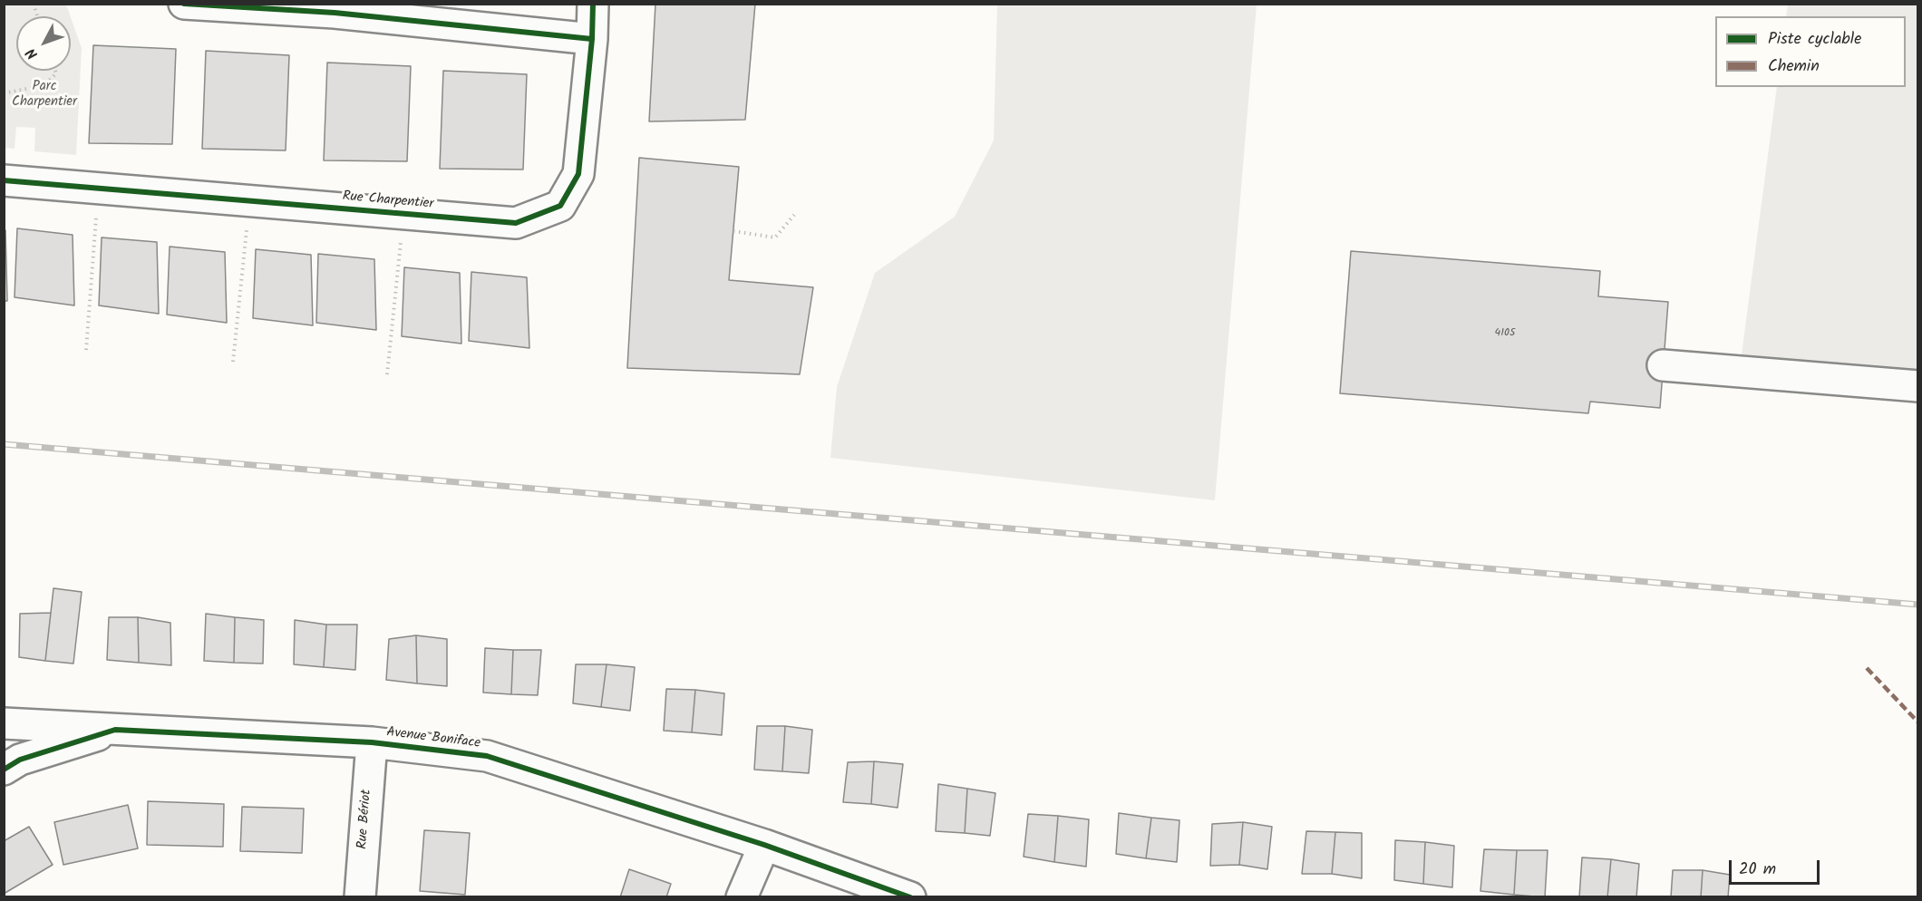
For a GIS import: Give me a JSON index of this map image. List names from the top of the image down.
{
  "streets": {
    "street": ["Rue Charpentier", "Avenue Boniface", "Rue Bériot"]
  },
  "crossings": [
    ["Avenue Boniface", "Rue Bériot"]
  ],
  "parks": ["Parc Charpentier"],
  "house_numbers": ["4105"],
  "legend": ["Piste cyclable", "Chemin"],
  "scale_bar": "20 m",
  "north": "bottom left"
}
